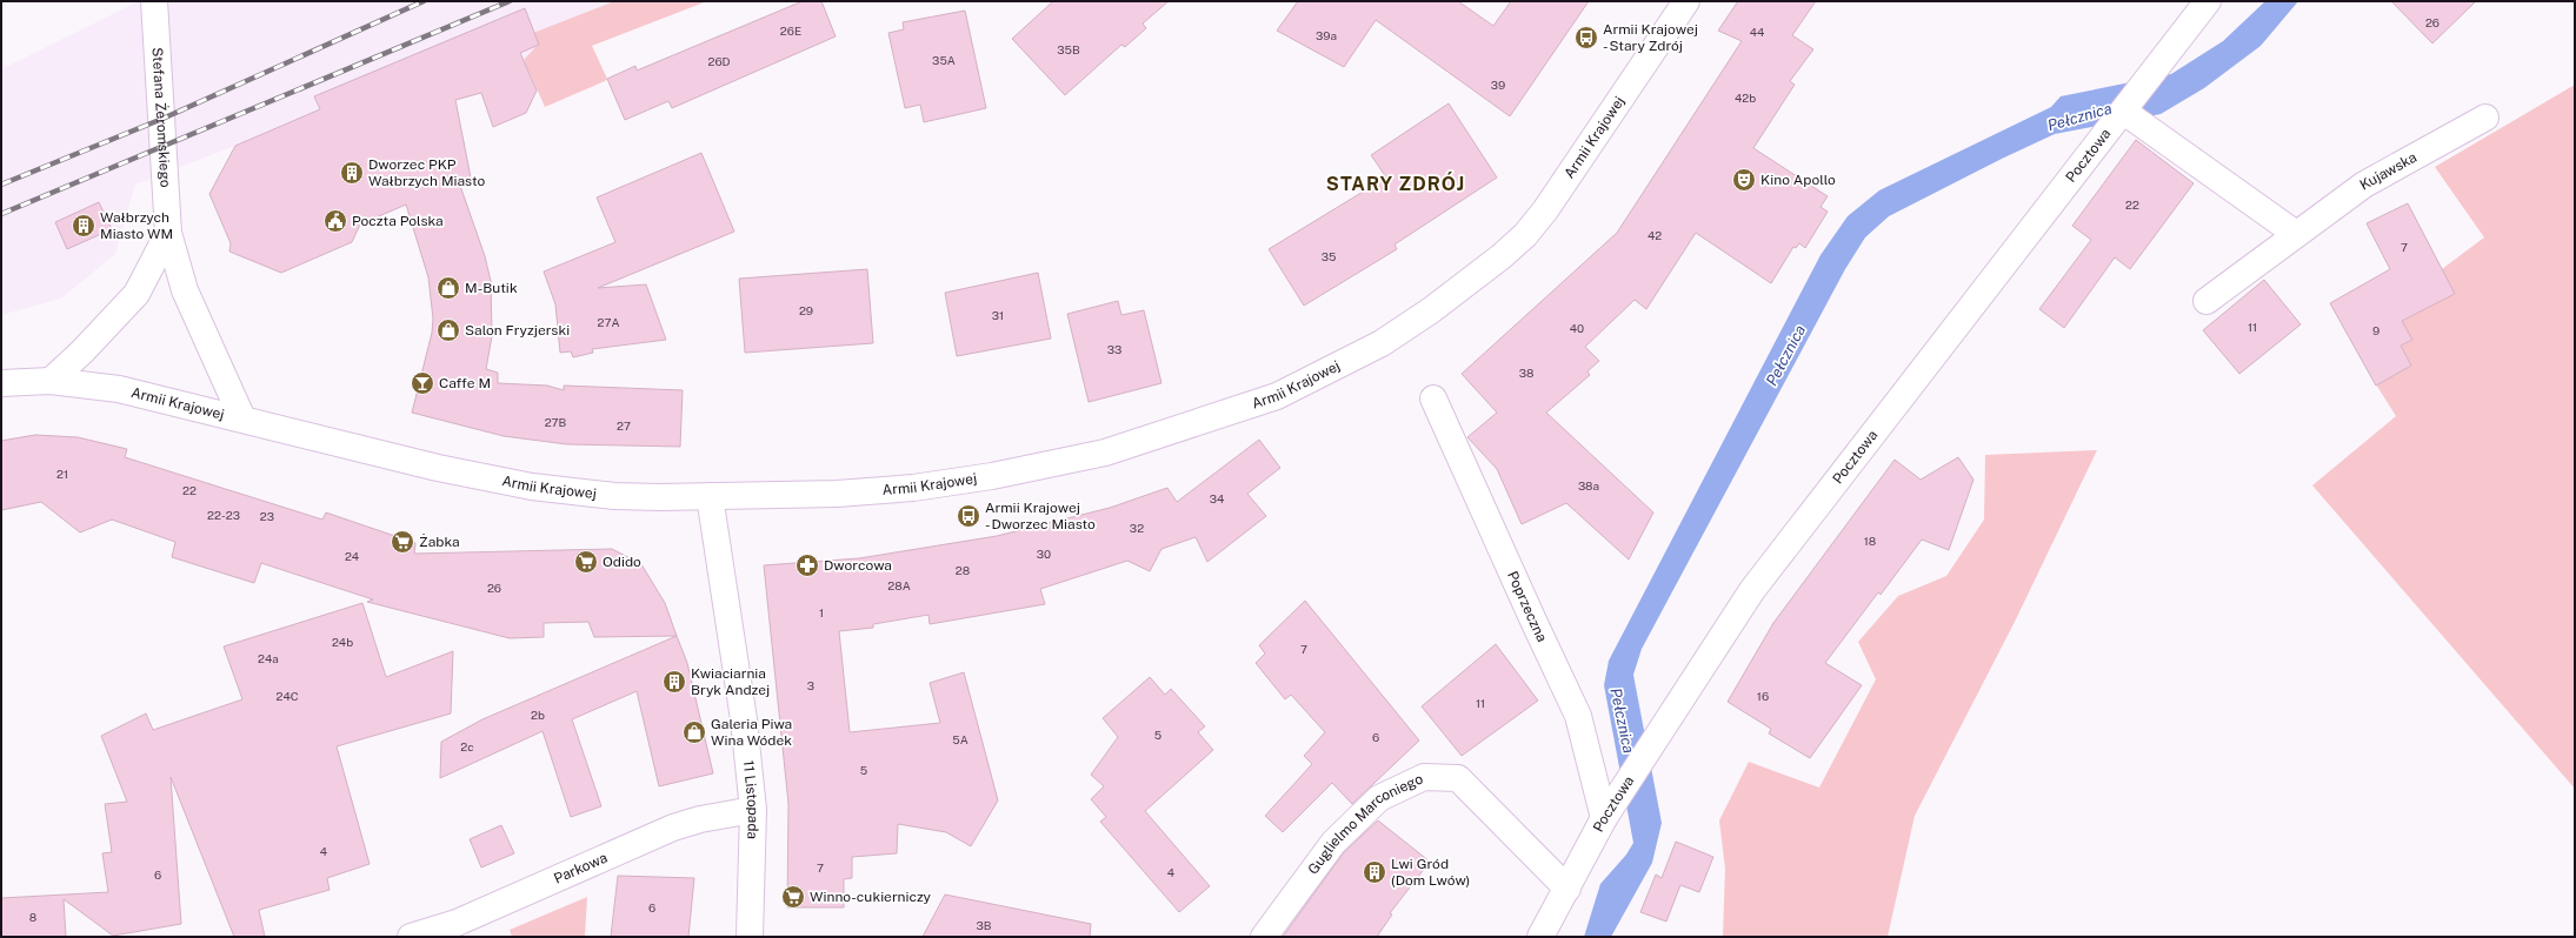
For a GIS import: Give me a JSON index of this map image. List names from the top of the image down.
{
  "streets": {
    "main road": [
      "Stefana Żeromskiego",
      "Armii Krajowej",
      "Pocztowa",
      "Kujawska",
      "Poprzeczna",
      "11 Listopada",
      "Guglielmo Marconiego",
      "Parkowa"
    ]
  },
  "crossings": [
    ["Stefana Żeromskiego", "Armii Krajowej"],
    ["Armii Krajowej", "11 Listopada"],
    ["Pocztowa", "Poprzeczna"],
    ["Pocztowa", "Guglielmo Marconiego"],
    ["11 Listopada", "Parkowa"]
  ],
  "districts": ["STARY ZDRÓJ"],
  "water": ["Pełcznica"],
  "places": {
    "bus stop": ["Armii Krajowej - Stary Zdrój", "Armii Krajowej - Dworzec Miasto"],
    "building": [
      "Dworzec PKP Wałbrzych Miasto",
      "Wałbrzych Miasto WM",
      "Kwiaciarnia Bryk Andzej",
      "Lwi Gród (Dom Lwów)"
    ],
    "theatre": ["Kino Apollo"],
    "public building": ["Poczta Polska"],
    "shop": ["M-Butik", "Salon Fryzjerski", "Galeria Piwa Wina Wódek"],
    "bar": ["Caffe M"],
    "supermarket": ["Żabka", "Odido", "Winno-cukierniczy"],
    "pharmacy": ["Dworcowa"]
  },
  "house_numbers": [
    "26",
    "26E",
    "44",
    "39a",
    "35B",
    "35A",
    "26D",
    "39",
    "42b",
    "22",
    "42",
    "7",
    "35",
    "29",
    "31",
    "27A",
    "11",
    "40",
    "9",
    "33",
    "38",
    "27B",
    "27",
    "21",
    "38a",
    "22",
    "34",
    "22-23",
    "23",
    "32",
    "18",
    "30",
    "24",
    "28",
    "28A",
    "26",
    "1",
    "24b",
    "7",
    "24a",
    "3",
    "24C",
    "16",
    "11",
    "2b",
    "5",
    "6",
    "5A",
    "2c",
    "5",
    "4",
    "7",
    "4",
    "6",
    "6",
    "8",
    "3B"
  ]
}
